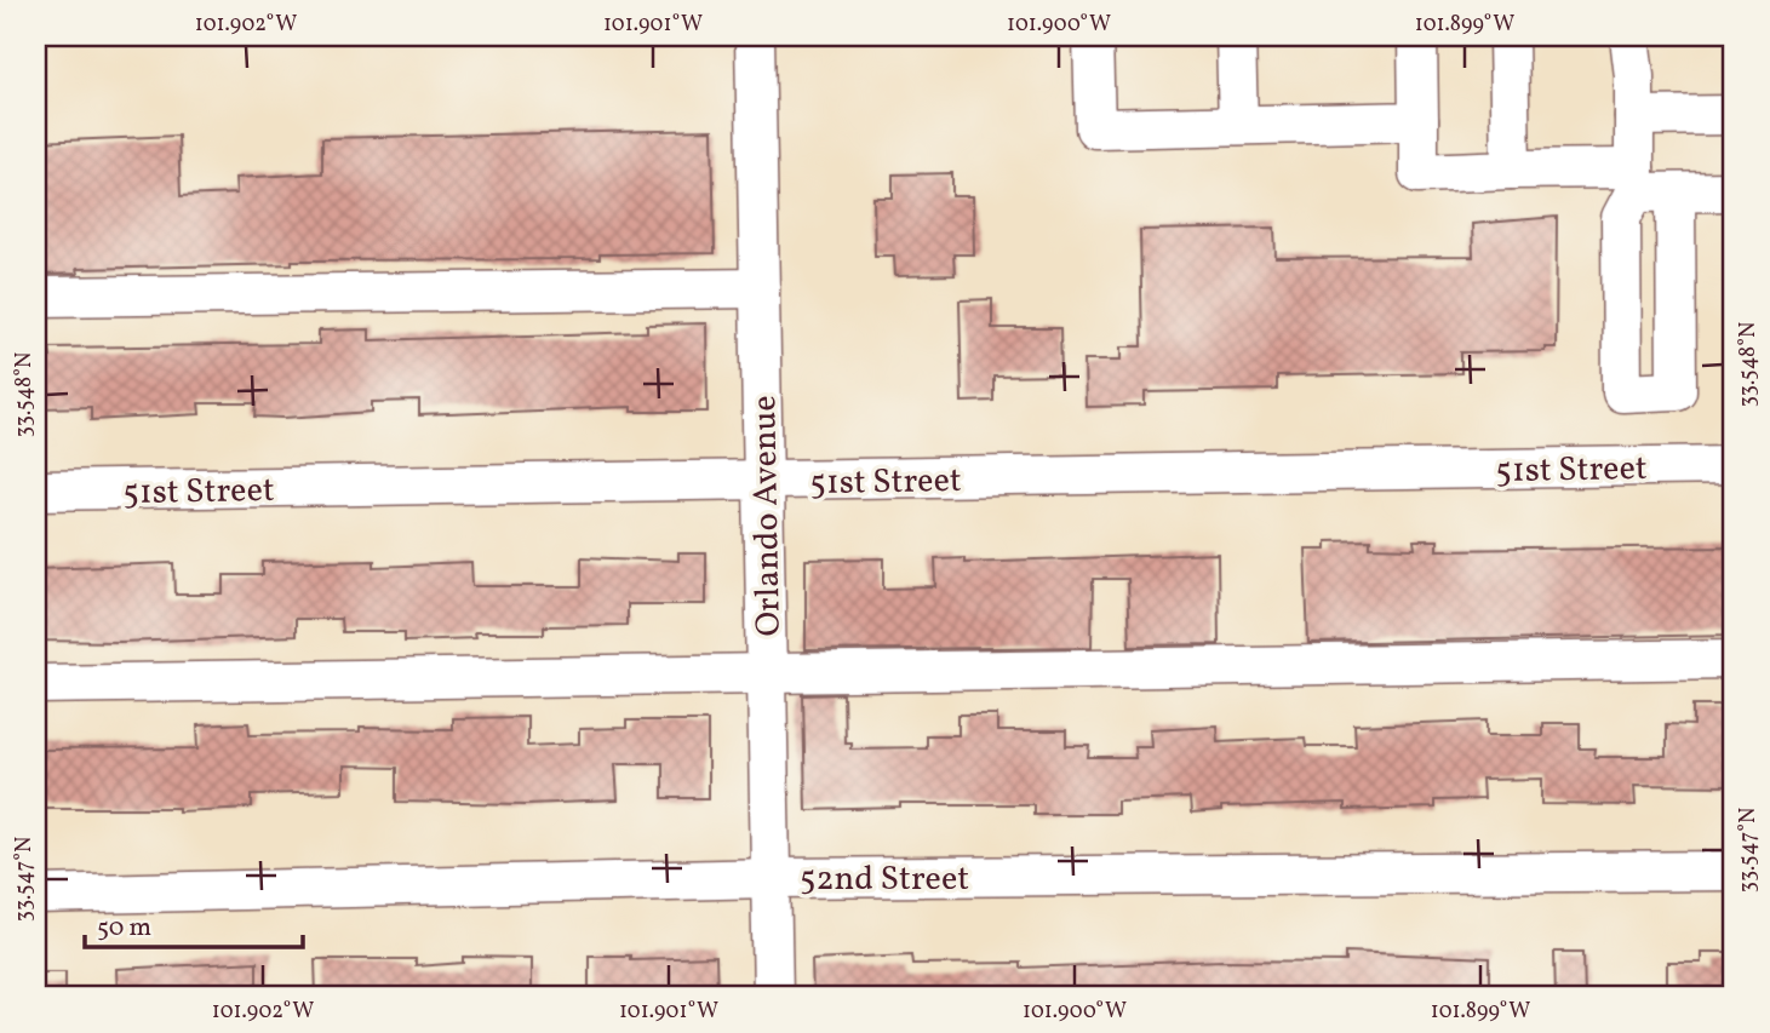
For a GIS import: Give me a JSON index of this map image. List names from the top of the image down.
{
  "streets": {
    "street": ["51st Street", "Orlando Avenue", "52nd Street"]
  },
  "crossings": [
    ["51st Street", "Orlando Avenue"],
    ["Orlando Avenue", "52nd Street"]
  ],
  "scale_bar": "50 m",
  "coordinates": [
    "101.902°W",
    "101.901°W",
    "101.900°W",
    "101.899°W",
    "33.548°N",
    "33.547°N"
  ]
}
